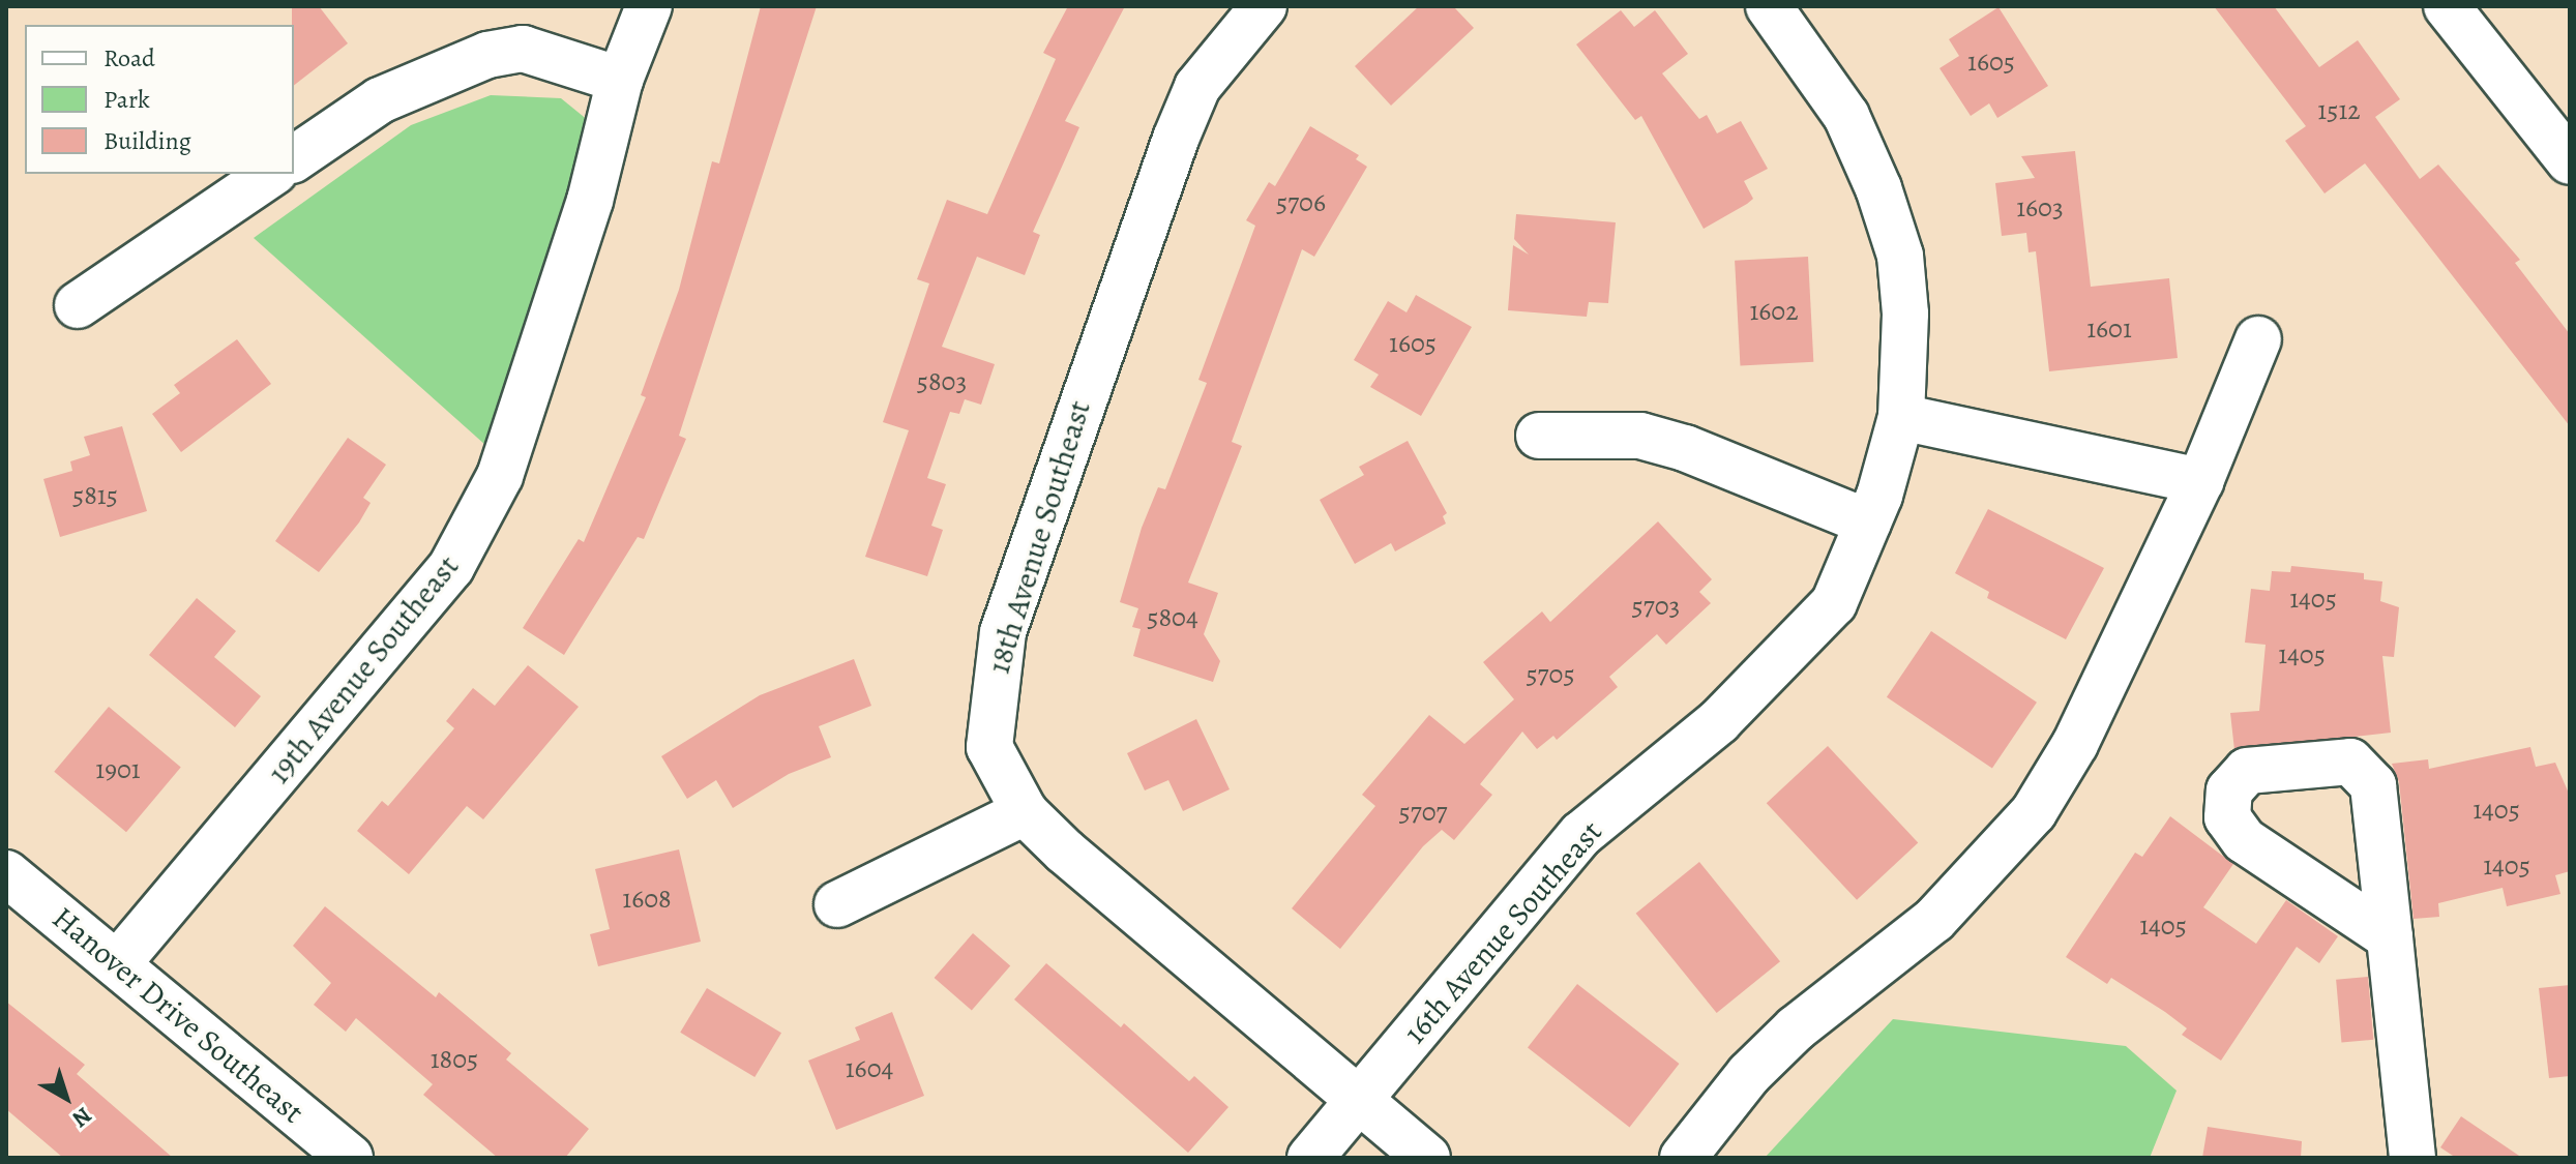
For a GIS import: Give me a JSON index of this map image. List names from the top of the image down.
{
  "streets": {
    "street": [
      "18th Avenue Southeast",
      "19th Avenue Southeast",
      "16th Avenue Southeast",
      "Hanover Drive Southeast"
    ]
  },
  "crossings": [
    ["18th Avenue Southeast", "16th Avenue Southeast"],
    ["19th Avenue Southeast", "Hanover Drive Southeast"]
  ],
  "house_numbers": [
    "1605",
    "1512",
    "5706",
    "1603",
    "1602",
    "1601",
    "1605",
    "5803",
    "5815",
    "1405",
    "5703",
    "5804",
    "1405",
    "5705",
    "1901",
    "1405",
    "5707",
    "1405",
    "1608",
    "1405",
    "1805",
    "1604"
  ],
  "legend": ["Road", "Park", "Building"],
  "north": "bottom right"
}
